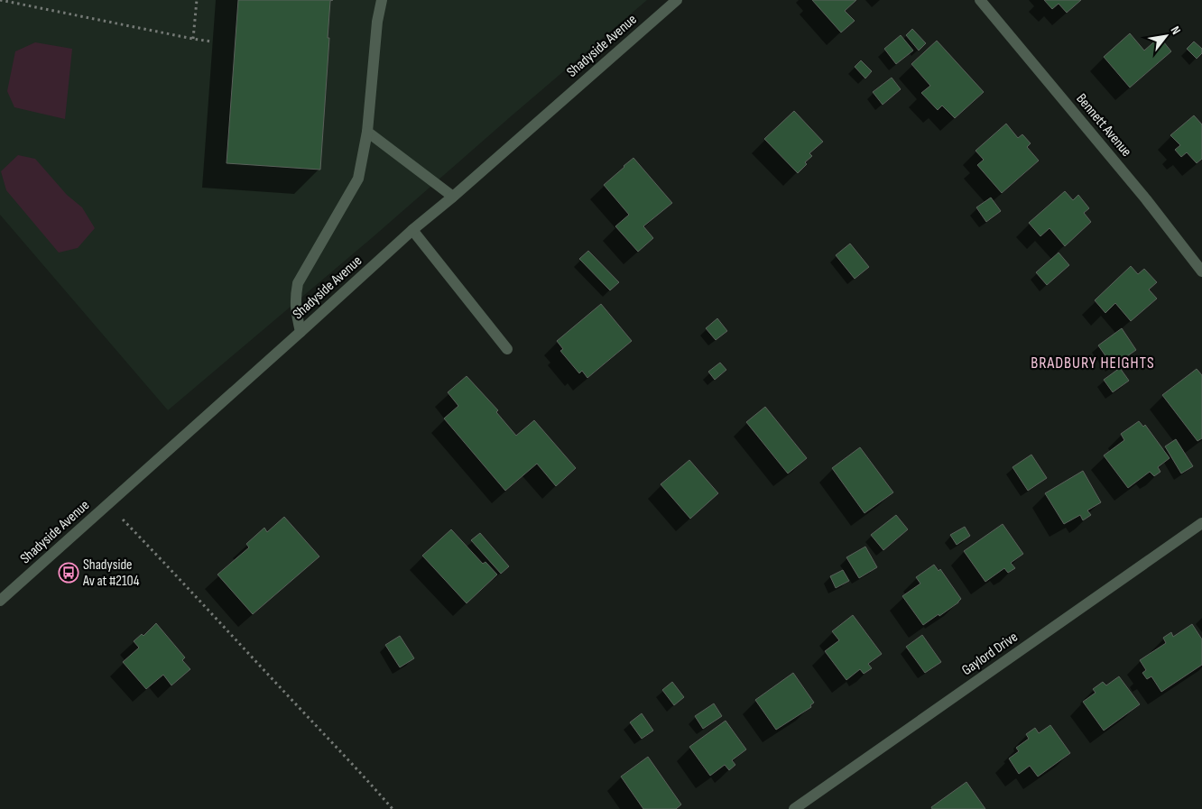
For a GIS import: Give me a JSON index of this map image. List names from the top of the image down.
{
  "streets": {
    "street": ["Shadyside Avenue", "Bennett Avenue", "Gaylord Drive"]
  },
  "districts": ["BRADBURY HEIGHTS"],
  "places": {
    "bus stop": ["Shadyside Av at #2104"]
  },
  "north": "top right"
}
